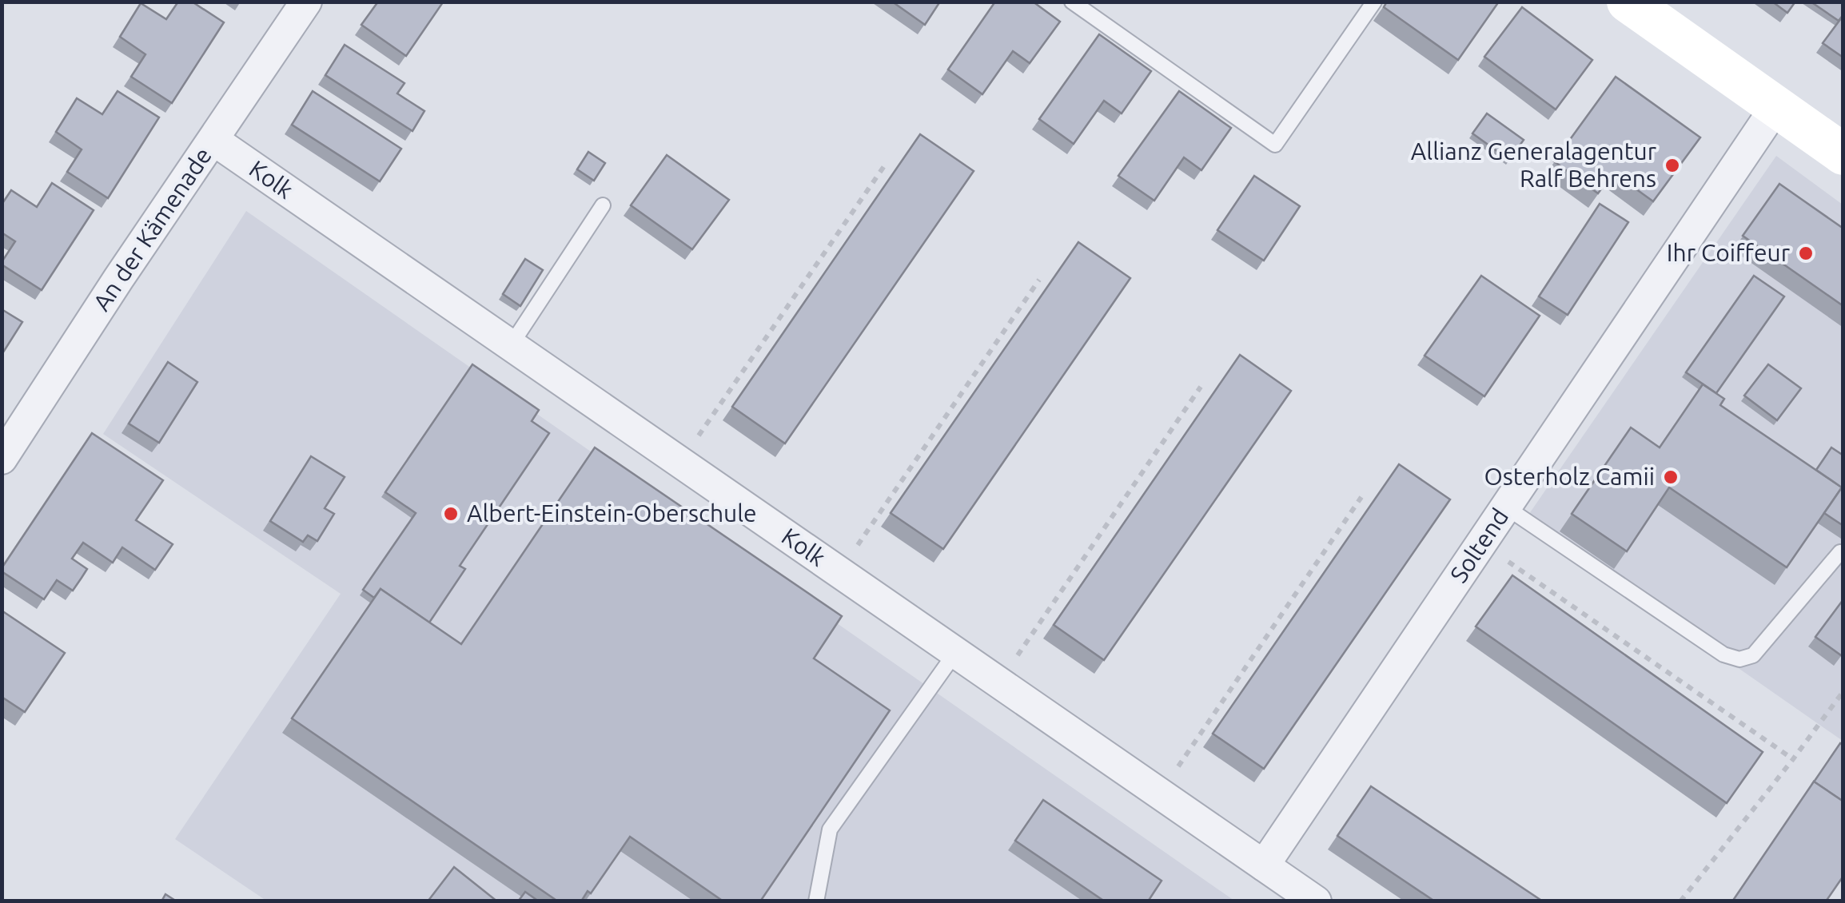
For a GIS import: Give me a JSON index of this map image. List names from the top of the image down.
{
  "streets": {
    "street": ["Kolk", "An der Kämenade", "Soltend"]
  },
  "crossings": [
    ["Kolk", "An der Kämenade"],
    ["Kolk", "Soltend"]
  ],
  "places": [
    "Allianz Generalagentur Ralf Behrens",
    "Ihr Coiffeur",
    "Osterholz Camii",
    "Albert-Einstein-Oberschule"
  ]
}
